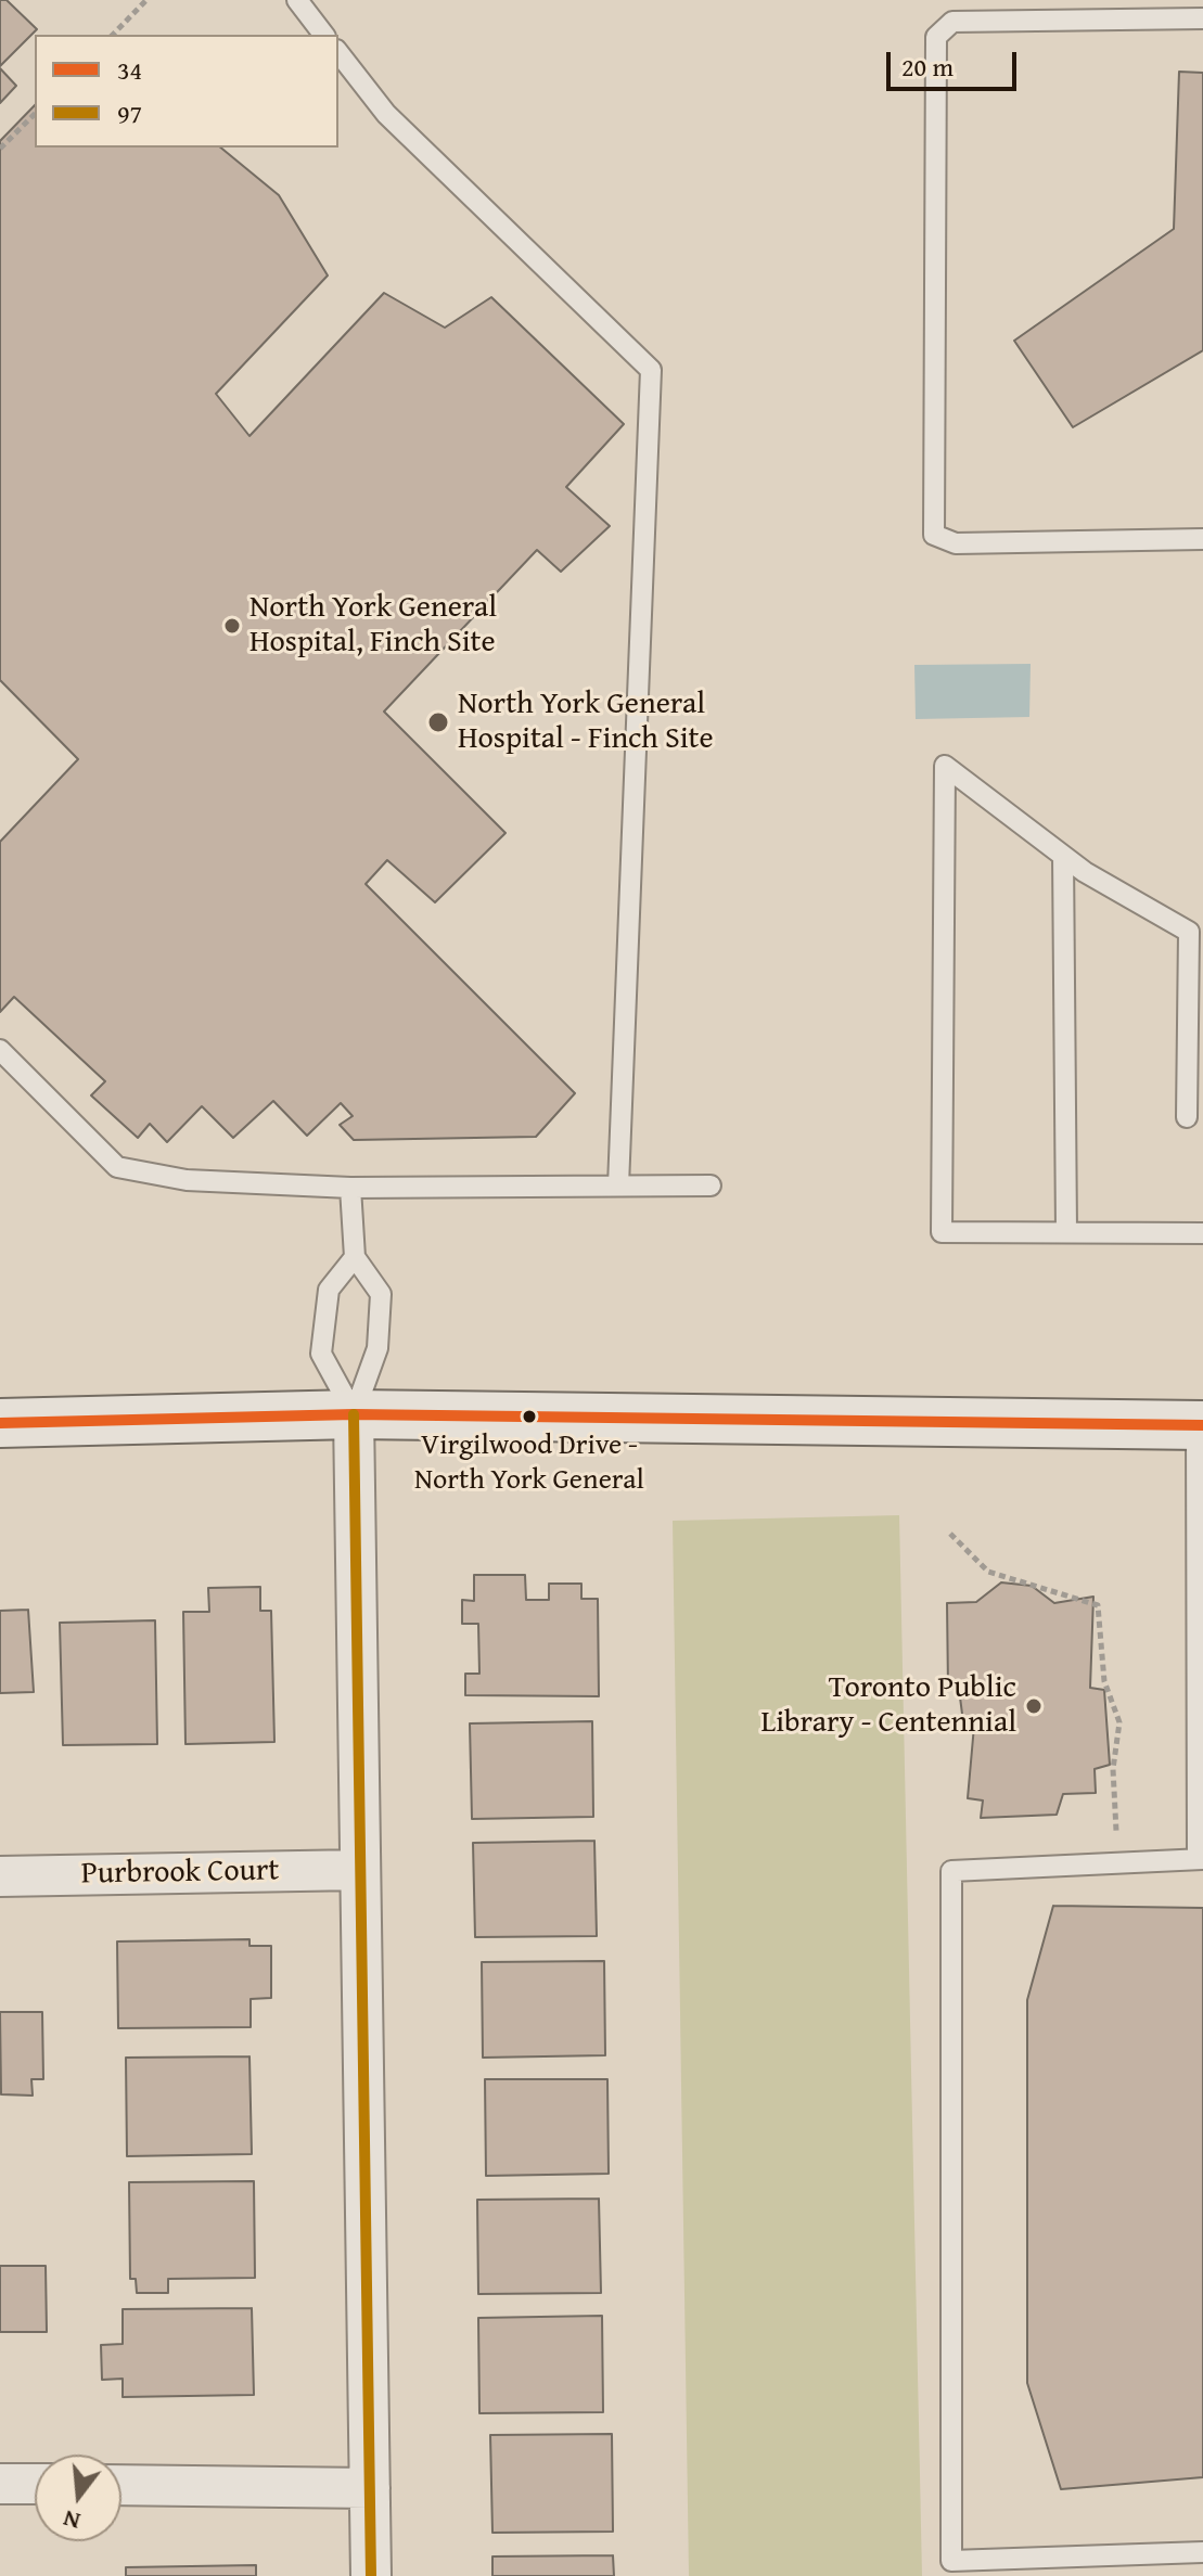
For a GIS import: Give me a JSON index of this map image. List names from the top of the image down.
{
  "streets": {
    "street": ["Purbrook Court"]
  },
  "places": [
    "North York General Hospital, Finch Site",
    "North York General Hospital - Finch Site",
    "Virgilwood Drive - North York General",
    "Toronto Public Library - Centennial"
  ],
  "lines": ["transit line 34", "transit line 97"],
  "legend": ["34", "97"],
  "scale_bar": "20 m",
  "north": "bottom"
}
